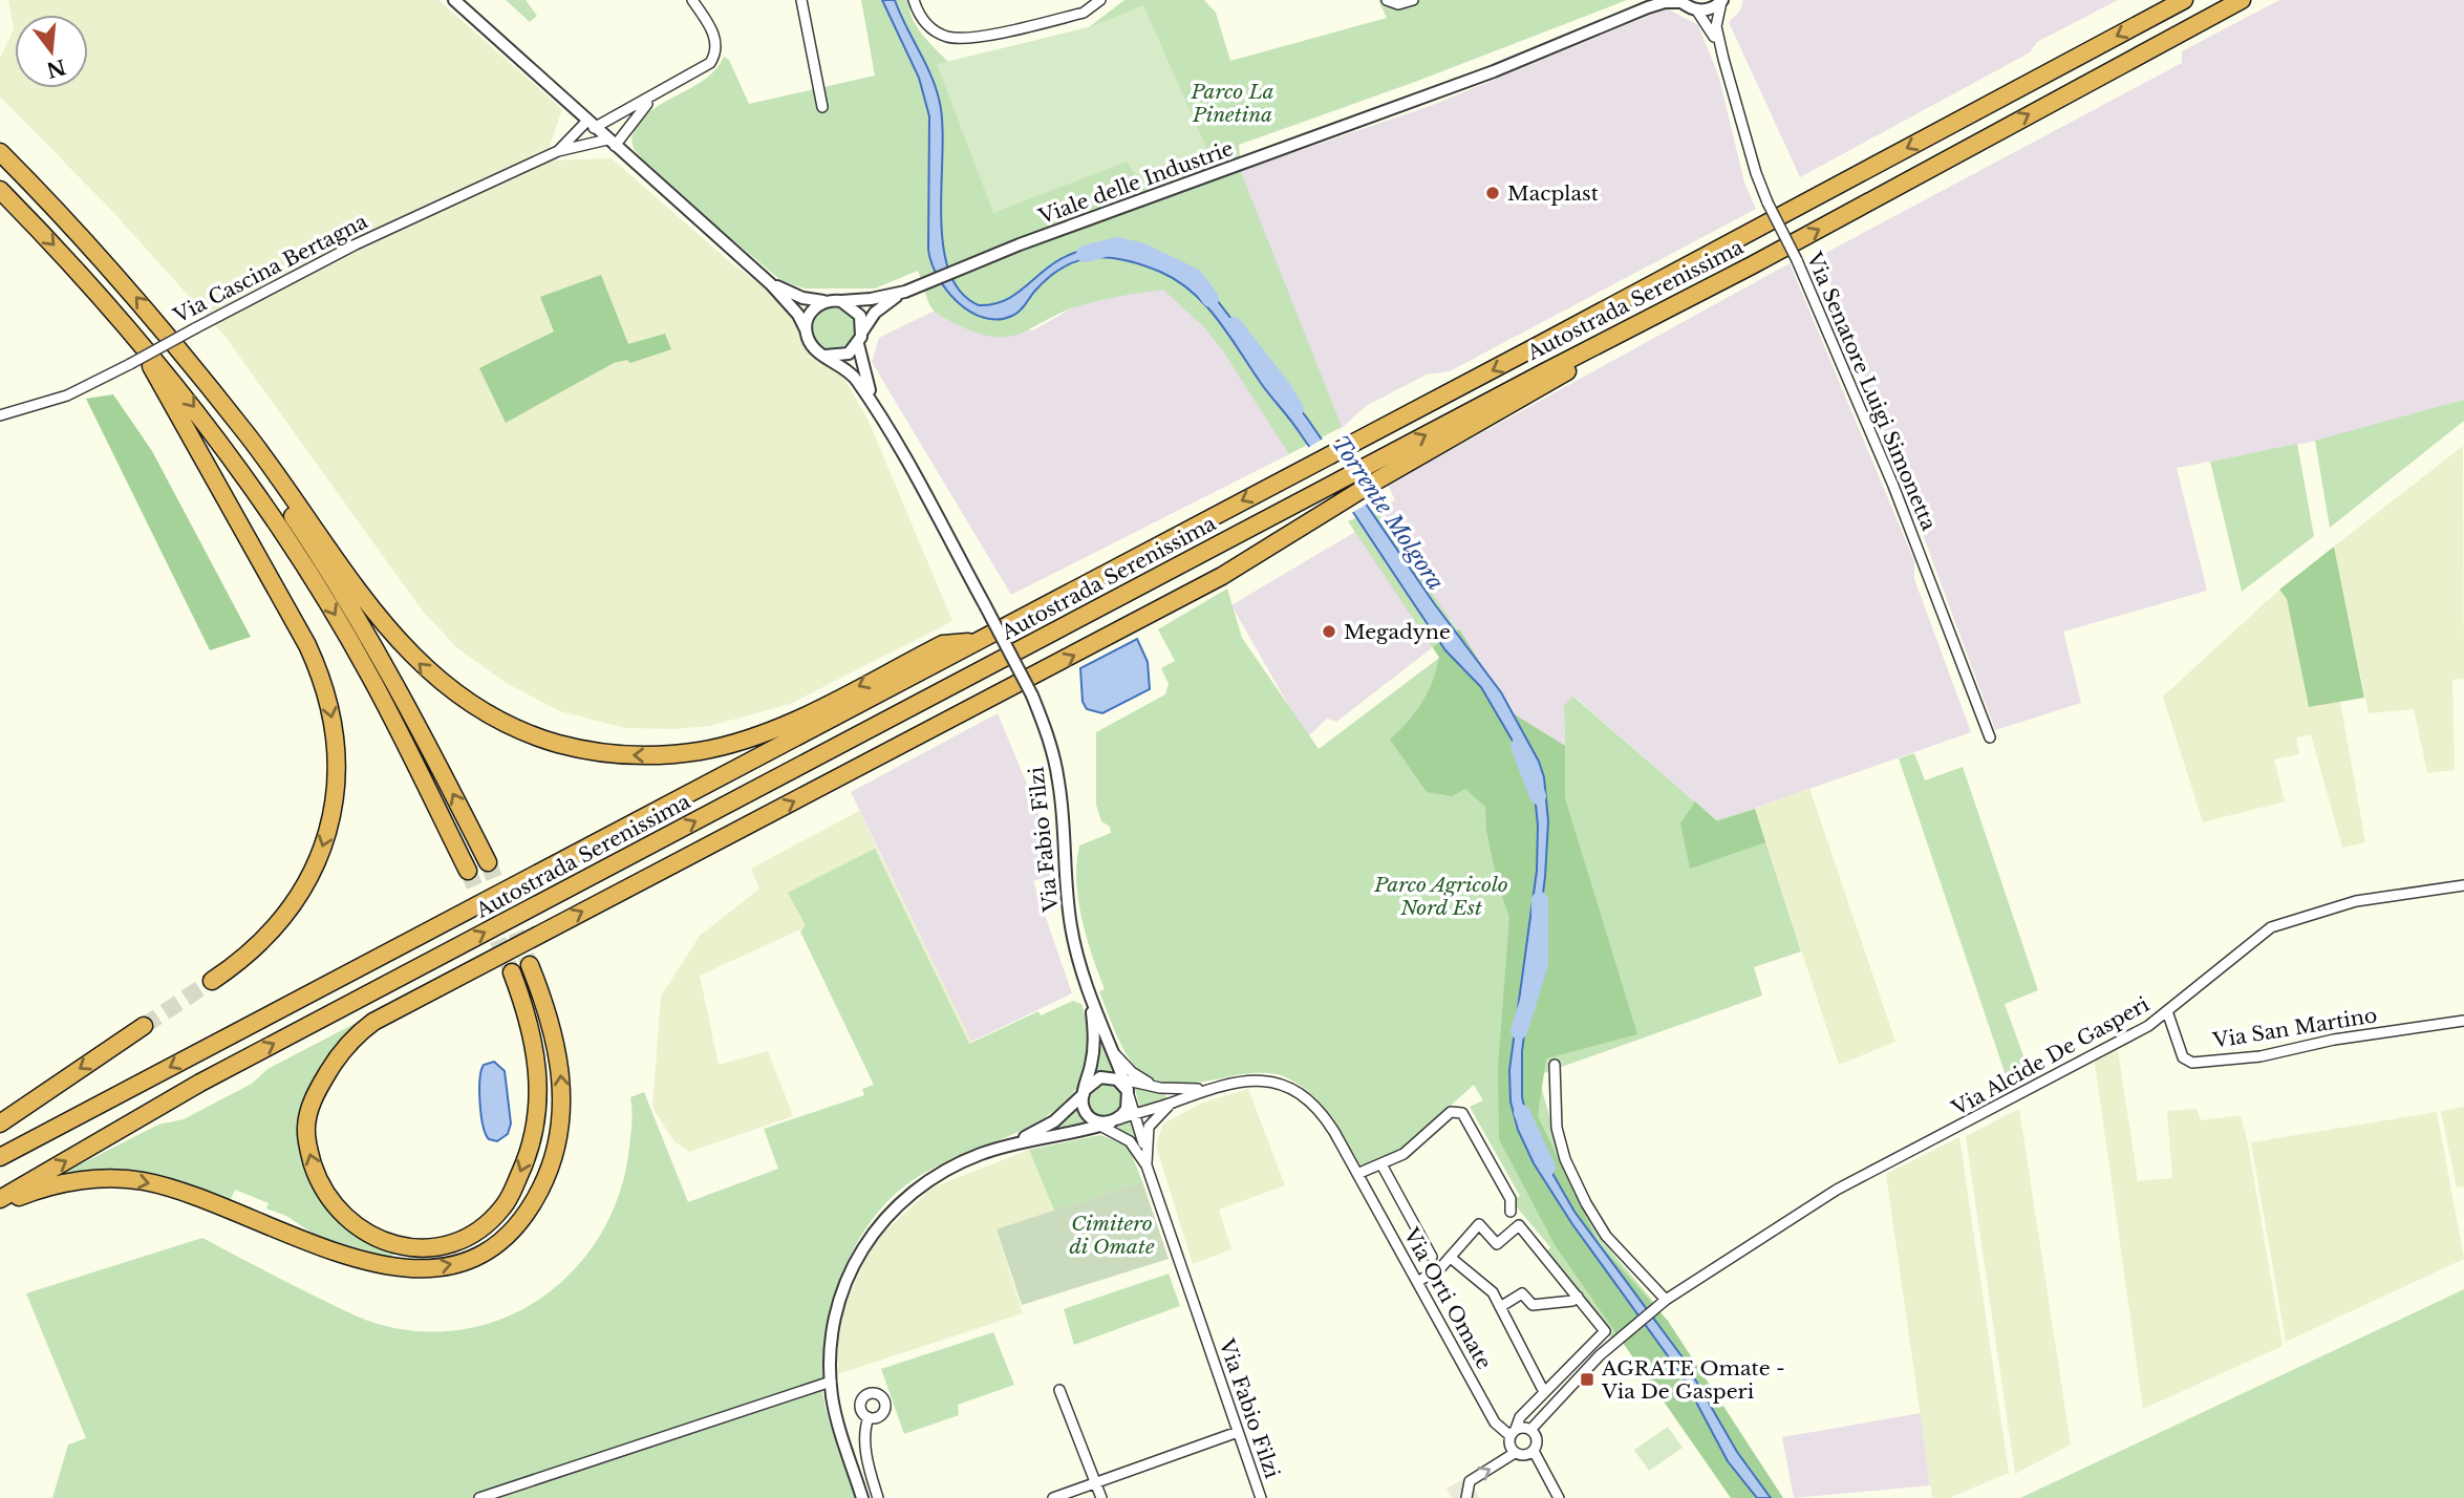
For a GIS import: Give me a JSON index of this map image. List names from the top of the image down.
{
  "streets": {
    "highway": ["Autostrada Serenissima"],
    "street": [
      "Viale delle Industrie",
      "Via Cascina Bertagna",
      "Via Senatore Luigi Simonetta",
      "Via Fabio Filzi",
      "Via San Martino",
      "Via Alcide De Gasperi",
      "Via Orti Omate"
    ]
  },
  "crossings": [
    ["Via Fabio Filzi", "Via Orti Omate"],
    ["Via San Martino", "Via Alcide De Gasperi"],
    ["Via Alcide De Gasperi", "Via Orti Omate"]
  ],
  "water": ["Torrente Molgora"],
  "parks": ["Parco La Pinetina", "Parco Agricolo Nord Est", "Cimitero di Omate"],
  "places": {
    "other": ["Macplast", "Megadyne"],
    "transit": ["AGRATE Omate - Via De Gasperi"]
  },
  "north": "bottom"
}
